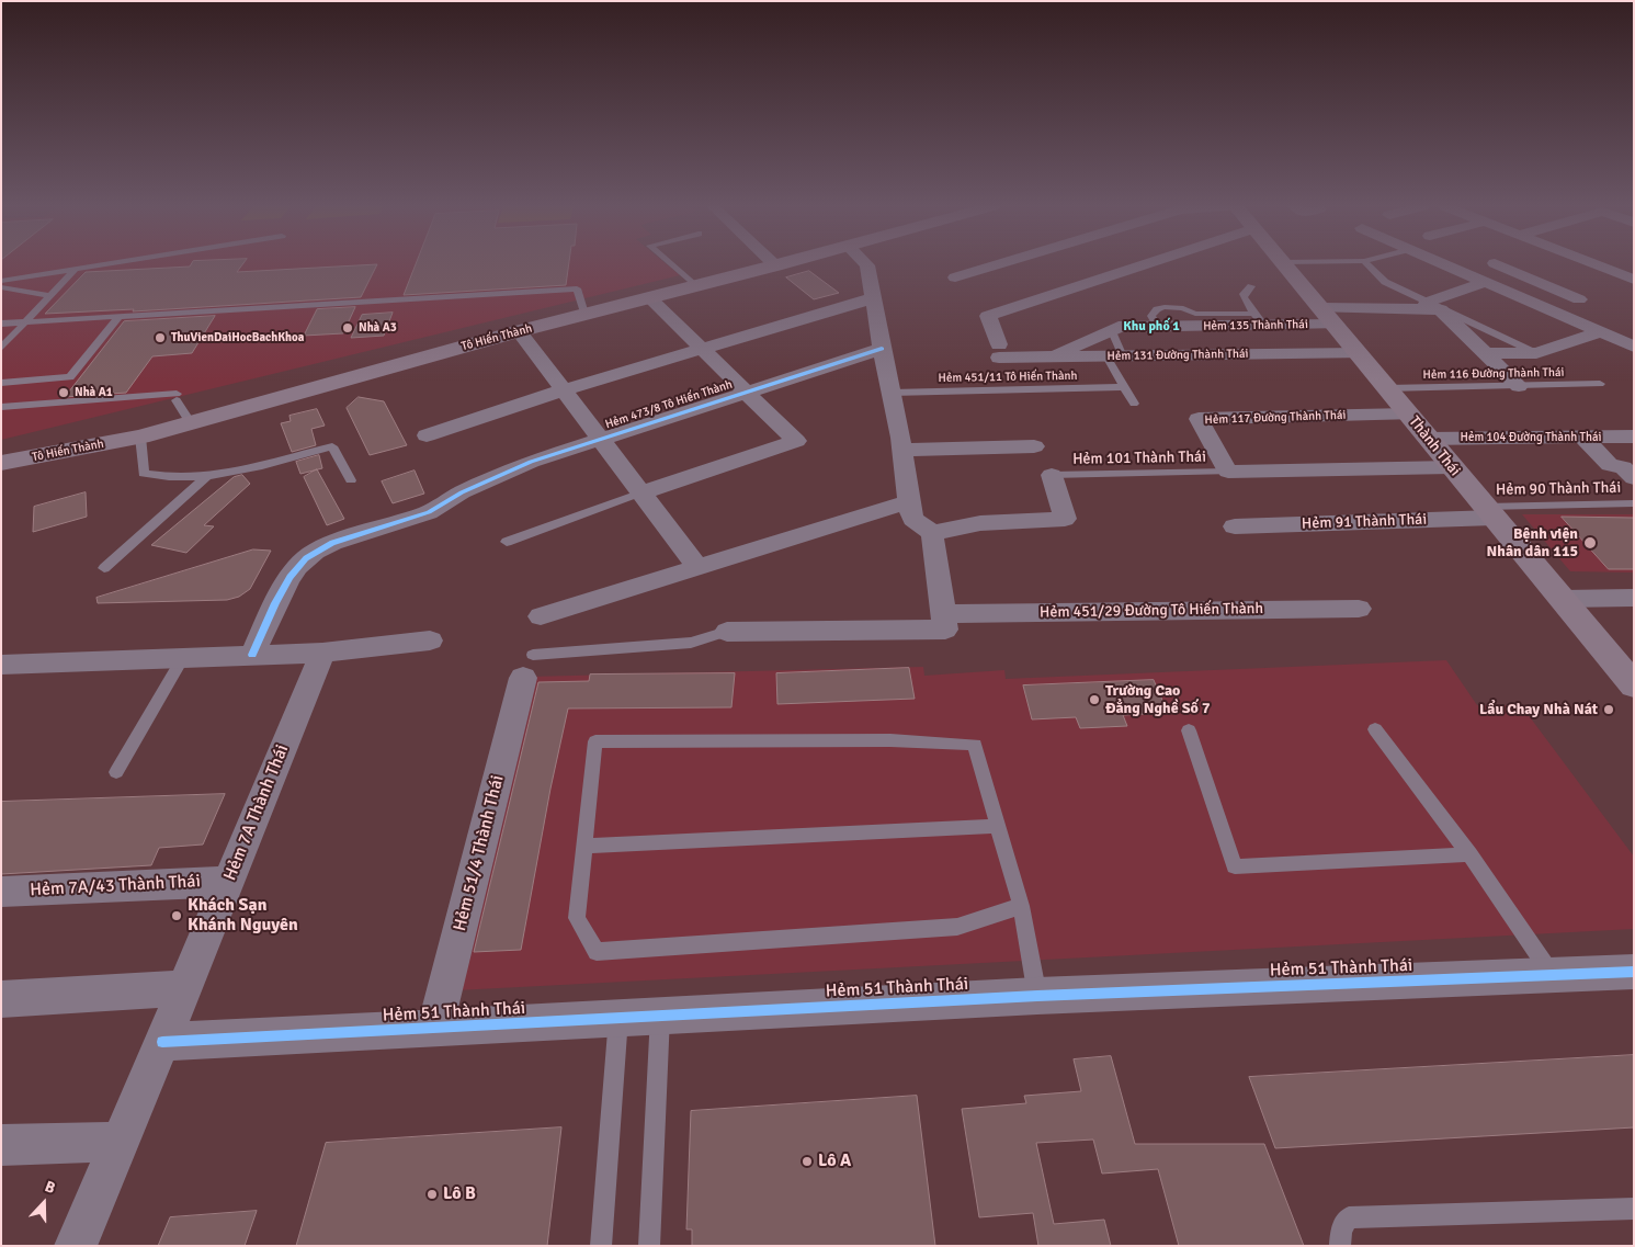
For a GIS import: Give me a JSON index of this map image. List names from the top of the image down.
{
  "streets": {
    "main road": ["Tô Hiến Thành", "Thành Thái"],
    "street": [
      "Hẻm 135 Thành Thái",
      "Hẻm 131 Đường Thành Thái",
      "Hẻm 473/8 Tô Hiến Thành",
      "Hẻm 117 Đường Thành Thái",
      "Hẻm 104 Đường Thành Thái",
      "Hẻm 91 Thành Thái",
      "Hẻm 451/29 Đường Tô Hiến Thành",
      "Hẻm 7A Thành Thái",
      "Hẻm 51/4 Thành Thái",
      "Hẻm 7A/43 Thành Thái",
      "Hẻm 51 Thành Thái"
    ],
    "lane": [
      "Hẻm 116 Đường Thành Thái",
      "Hẻm 451/11 Tô Hiến Thành",
      "Hẻm 101 Thành Thái",
      "Hẻm 90 Thành Thái"
    ]
  },
  "crossings": [
    ["Hẻm 135 Thành Thái", "Hẻm 131 Đường Thành Thái"],
    ["Hẻm 135 Thành Thái", "Thành Thái"],
    ["Hẻm 131 Đường Thành Thái", "Thành Thái"],
    ["Hẻm 116 Đường Thành Thái", "Thành Thái"],
    ["Hẻm 117 Đường Thành Thái", "Thành Thái"],
    ["Hẻm 117 Đường Thành Thái", "Hẻm 101 Thành Thái"],
    ["Hẻm 104 Đường Thành Thái", "Thành Thái"],
    ["Thành Thái", "Hẻm 90 Thành Thái"],
    ["Thành Thái", "Hẻm 91 Thành Thái"],
    ["Hẻm 90 Thành Thái", "Hẻm 91 Thành Thái"],
    ["Hẻm 7A Thành Thái", "Hẻm 7A/43 Thành Thái"],
    ["Hẻm 7A Thành Thái", "Hẻm 51 Thành Thái"],
    ["Hẻm 51/4 Thành Thái", "Hẻm 51 Thành Thái"]
  ],
  "districts": ["Khu phố 1"],
  "places": [
    "Nhà A3",
    "ThuVienDaiHocBachKhoa",
    "Nhà A1",
    "Bệnh viện Nhân dân 115",
    "Trường Cao Đẳng Nghề Số 7",
    "Lẩu Chay Nhà Nát",
    "Khách Sạn Khánh Nguyên",
    "Lô A",
    "Lô B"
  ],
  "north": "top"
}
